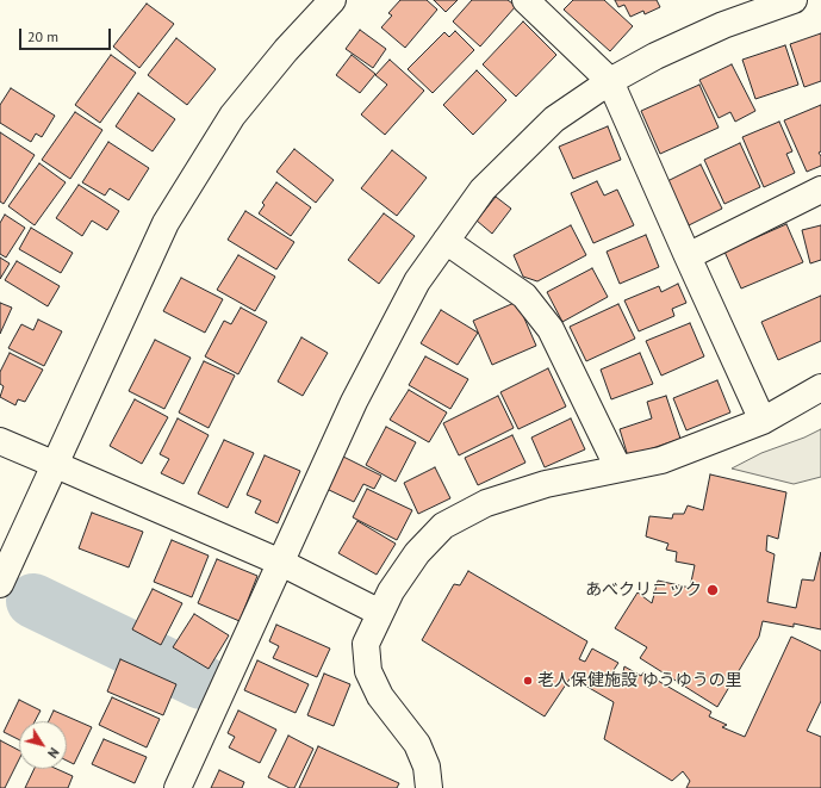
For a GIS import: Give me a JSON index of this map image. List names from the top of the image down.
{
  "places": ["あべクリニック", "老人保健施設 ゆうゆうの里"],
  "scale_bar": "20 m",
  "north": "bottom right"
}
